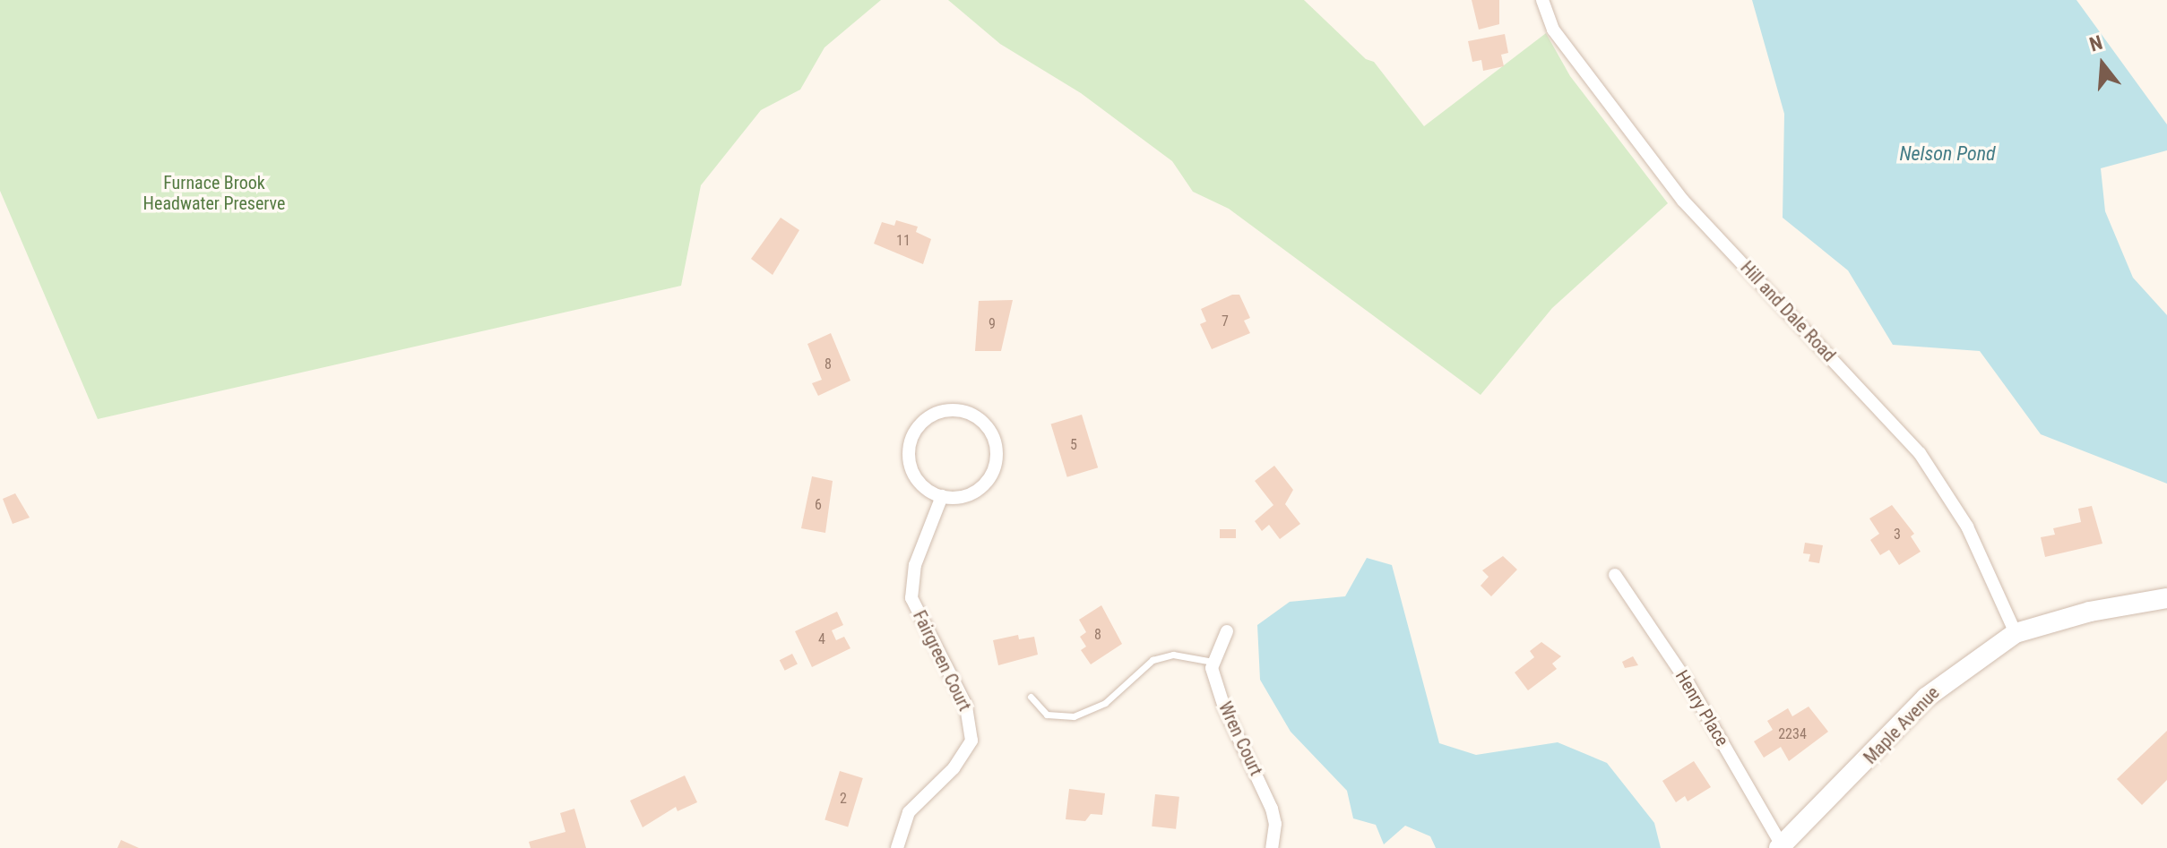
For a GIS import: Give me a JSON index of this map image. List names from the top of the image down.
{
  "streets": {
    "street": [
      "Hill and Dale Road",
      "Fairgreen Court",
      "Henry Place",
      "Maple Avenue",
      "Wren Court"
    ]
  },
  "crossings": [
    ["Hill and Dale Road", "Maple Avenue"],
    ["Henry Place", "Maple Avenue"]
  ],
  "water": ["Nelson Pond"],
  "parks": ["Furnace Brook Headwater Preserve"],
  "house_numbers": [
    "11",
    "7",
    "9",
    "8",
    "5",
    "6",
    "3",
    "8",
    "4",
    "2234",
    "2"
  ],
  "north": "top"
}
